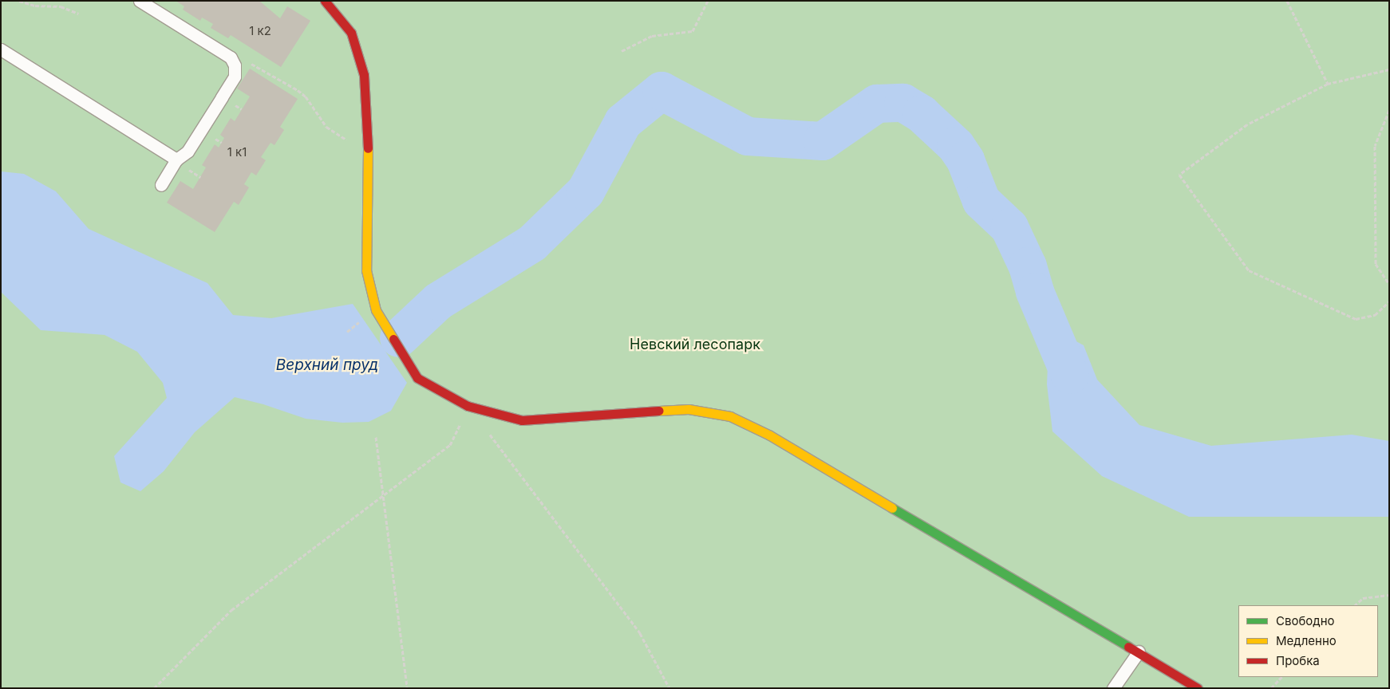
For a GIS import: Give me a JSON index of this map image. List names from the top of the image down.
{
  "water": ["Верхний пруд"],
  "parks": ["Невский лесопарк"],
  "house_numbers": ["1 к2", "1 к1"],
  "legend": ["Свободно", "Медленно", "Пробка"]
}
